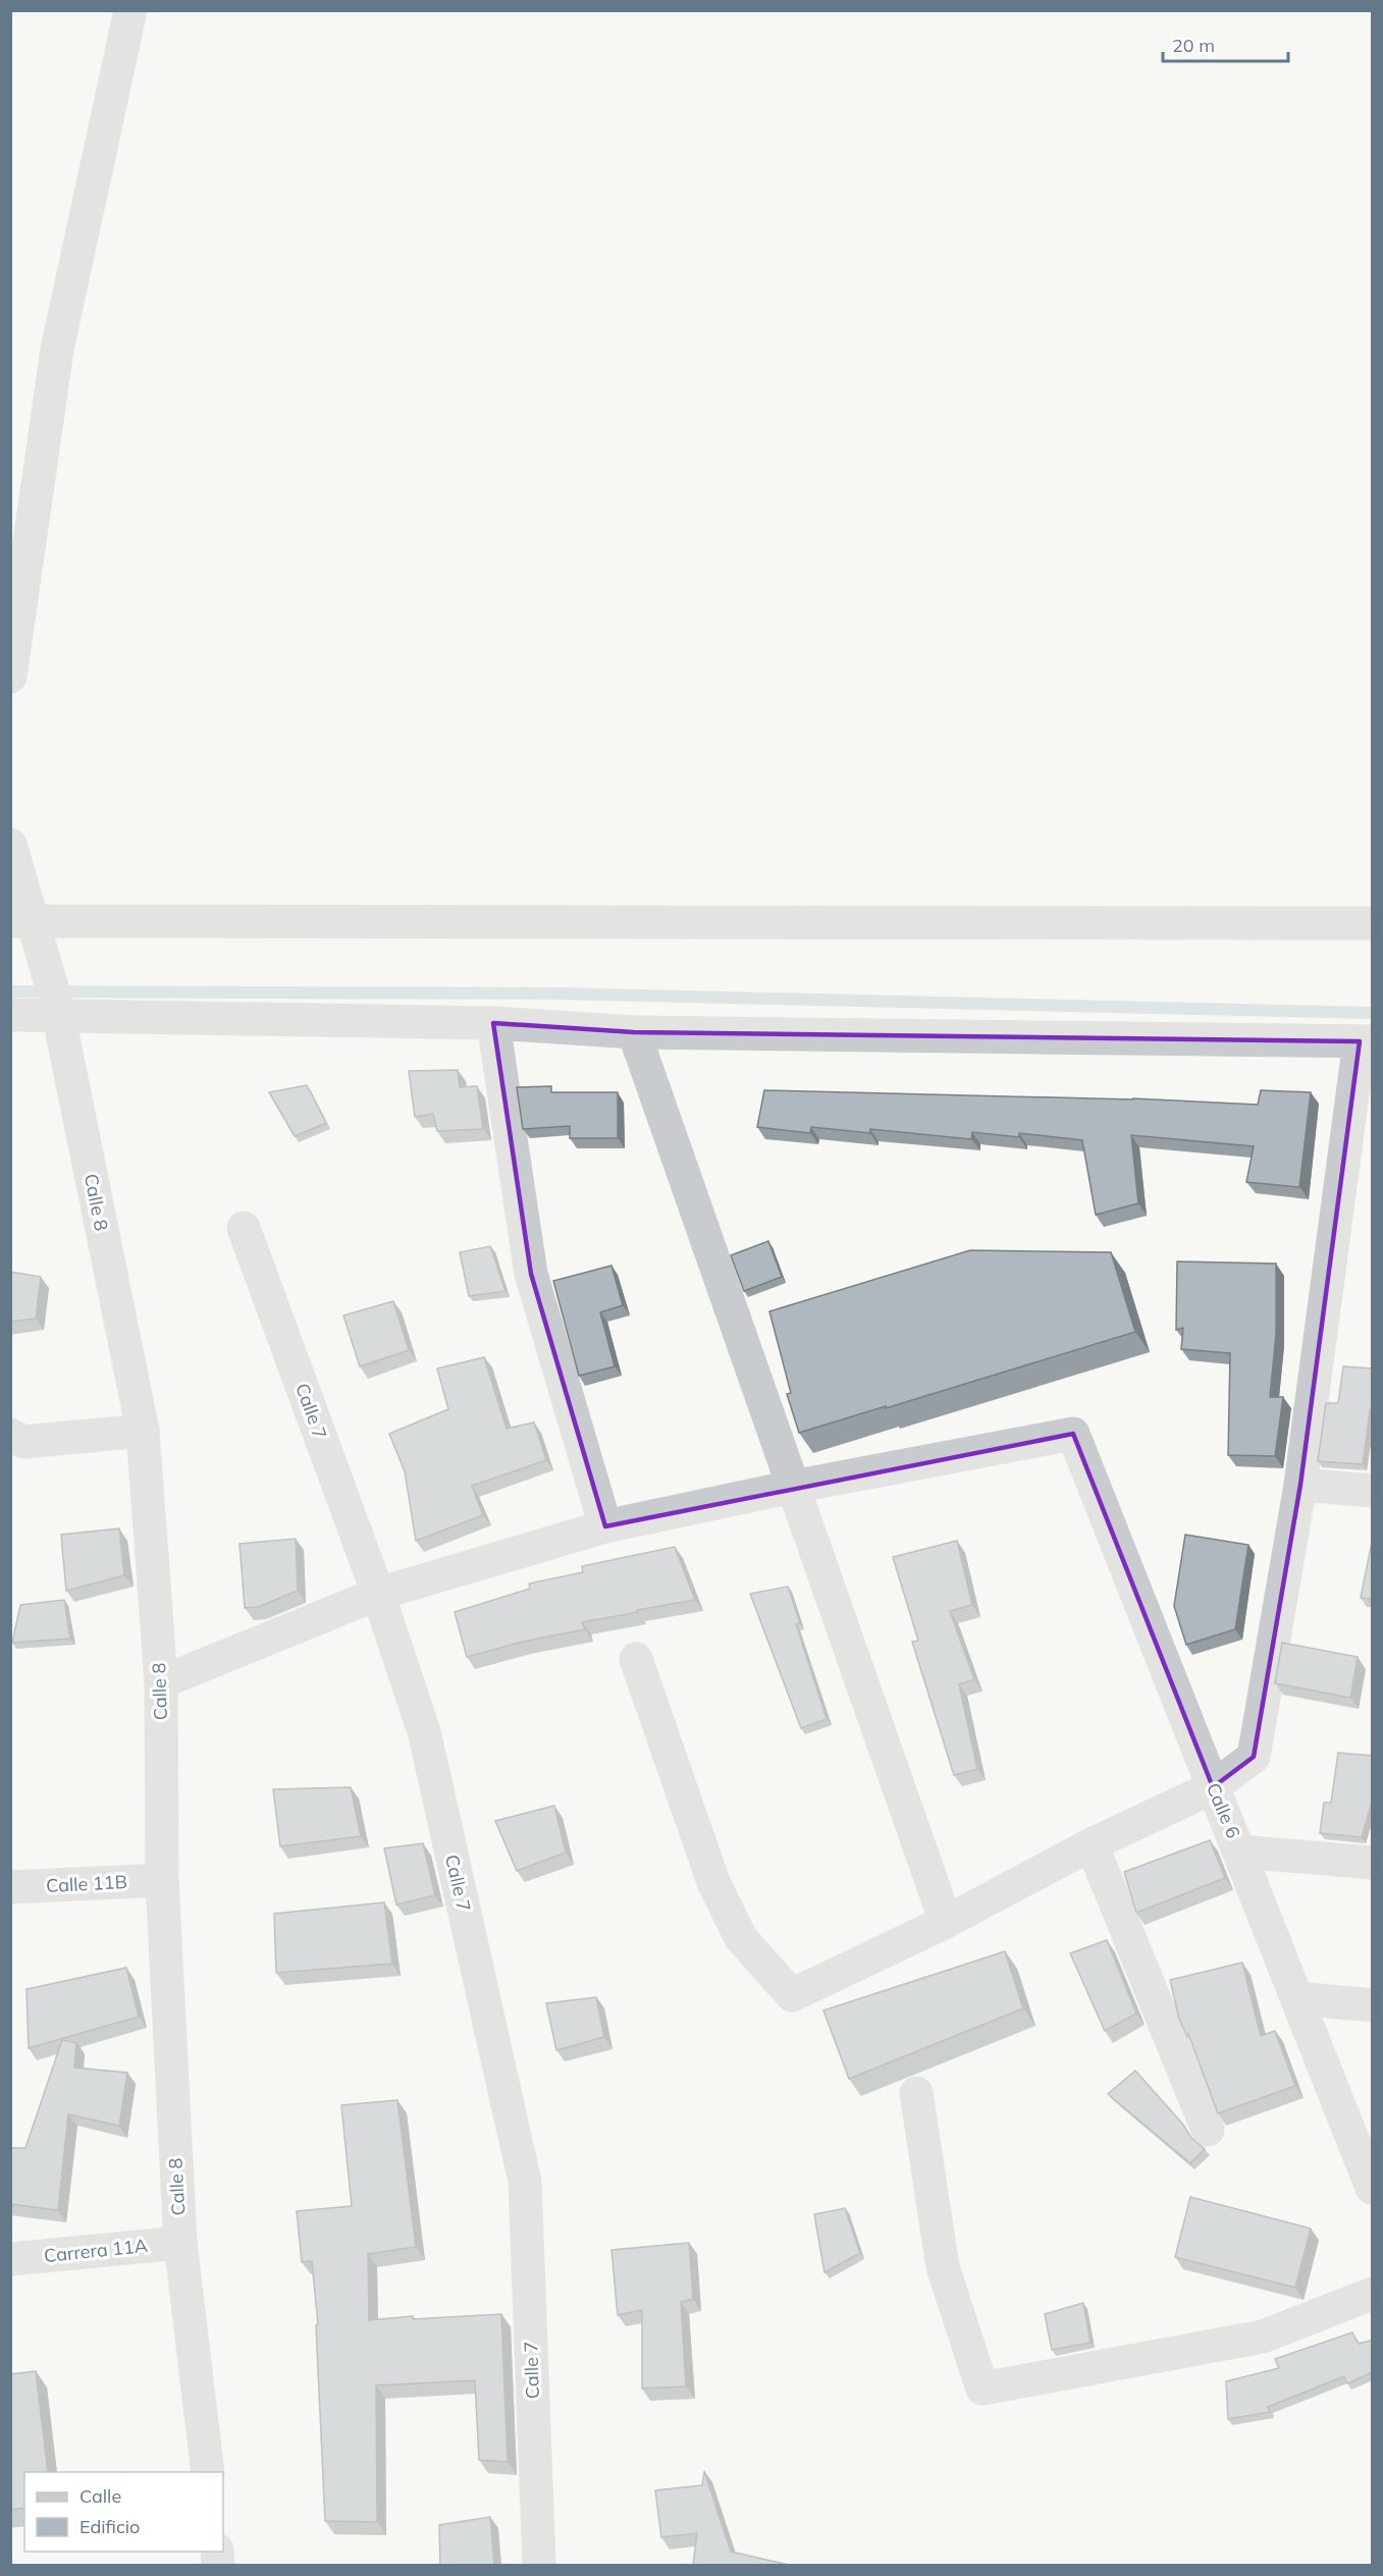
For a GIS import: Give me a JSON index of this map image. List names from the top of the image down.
{
  "streets": {
    "street": [
      "Calle 8",
      "Calle 7",
      "Calle 6",
      "Calle 11B",
      "Carrera 11A"
    ]
  },
  "crossings": [
    ["Calle 8", "Calle 11B"],
    ["Calle 8", "Carrera 11A"]
  ],
  "legend": ["Calle", "Edificio"],
  "scale_bar": "20 m"
}
